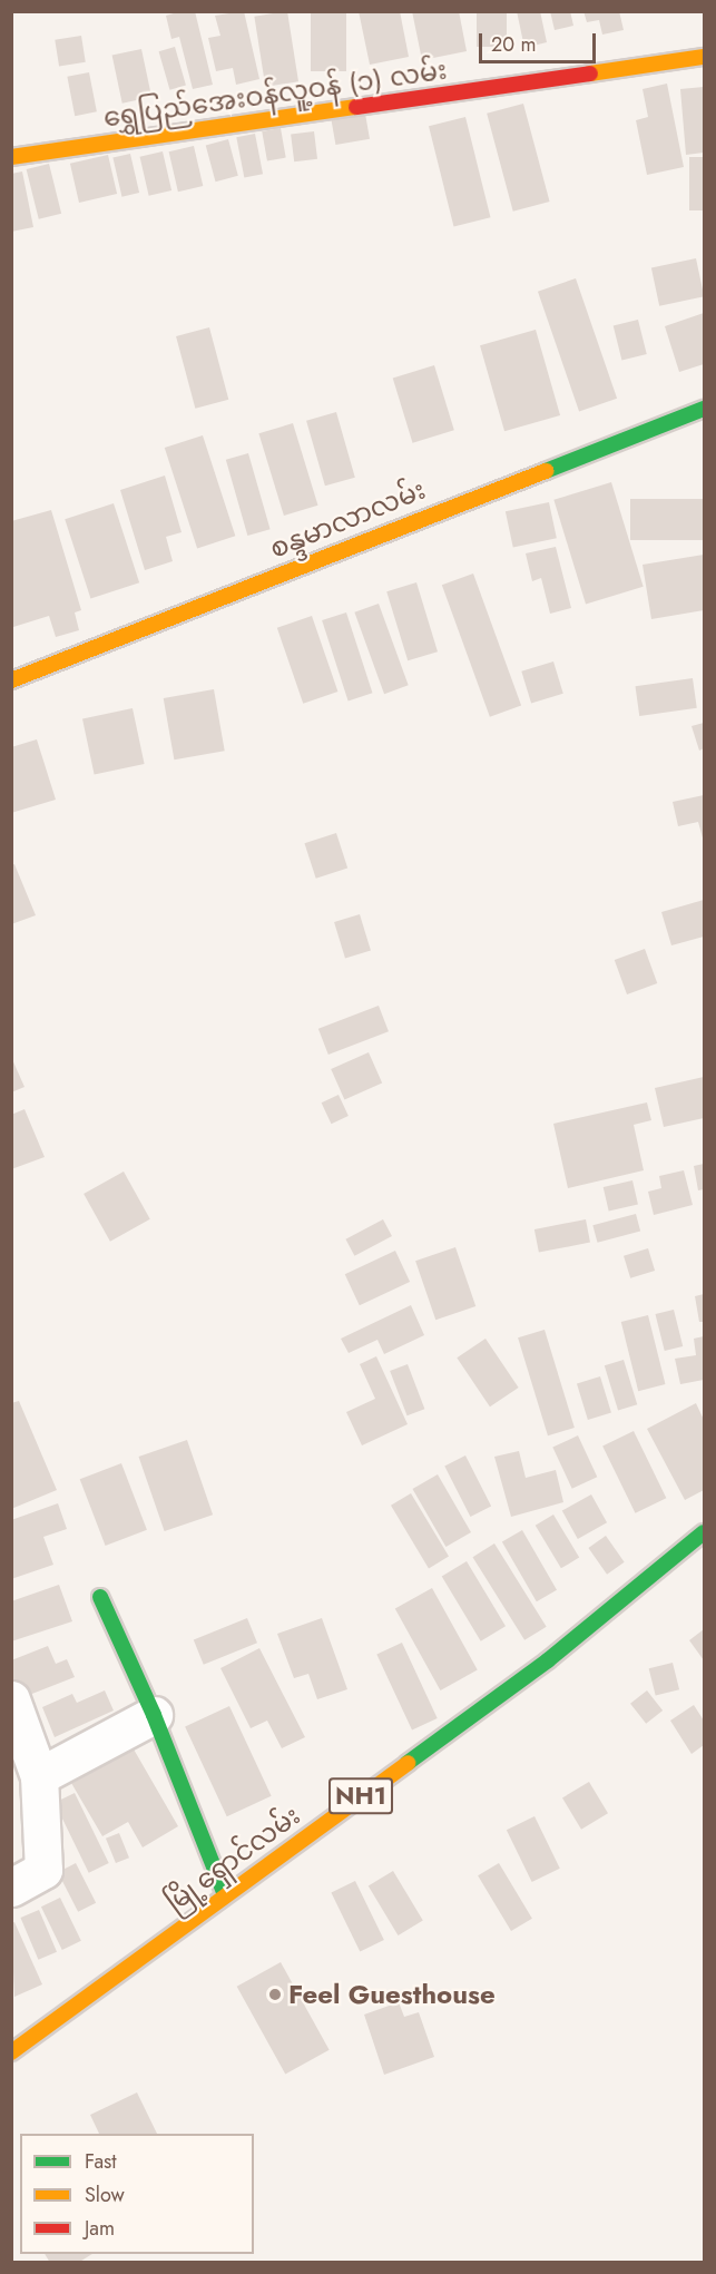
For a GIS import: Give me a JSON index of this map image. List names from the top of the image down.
{
  "streets": {
    "main road": [
      "ရွှေပြည်အေးဝန်လူ့ဝန် (၁) လမ်း",
      "စန္ဒမာလာလမ်း",
      "NH1",
      "မြို့ရှောင်လမ်း"
    ]
  },
  "places": ["Feel Guesthouse"],
  "legend": ["Fast", "Slow", "Jam"],
  "scale_bar": "20 m"
}
